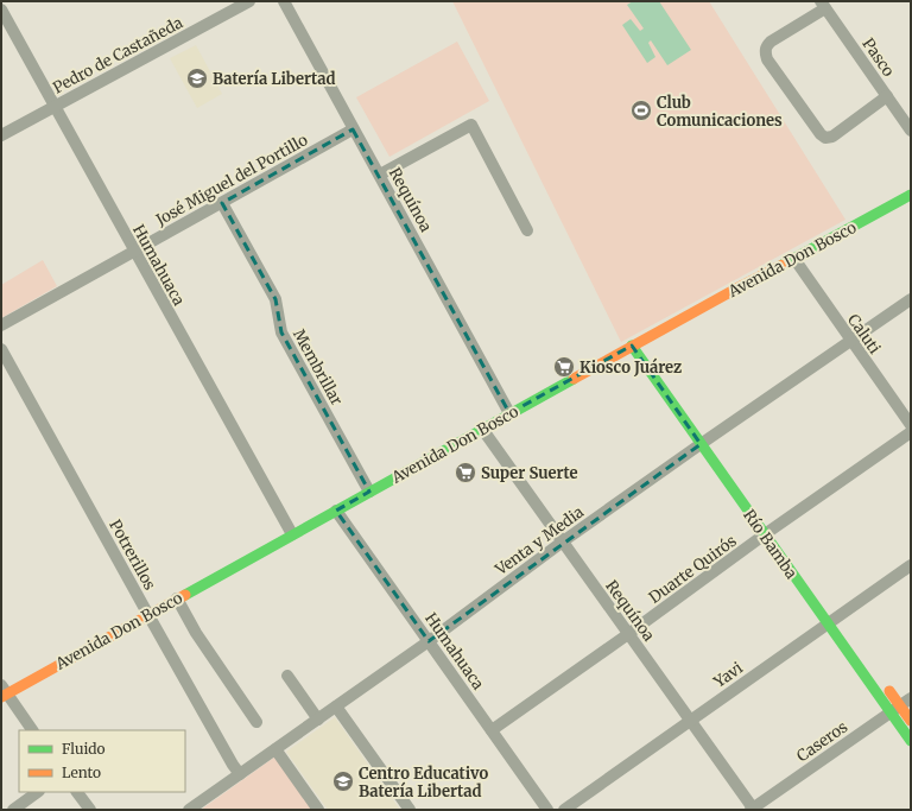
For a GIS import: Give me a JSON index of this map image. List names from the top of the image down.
{
  "streets": {
    "main road": ["Avenida Don Bosco", "Río Bamba"],
    "street": [
      "Pedro de Castañeda",
      "Pasco",
      "José Miguel del Portillo",
      "Requínoa",
      "Humahuaca",
      "Caluti",
      "Membrillar",
      "Venta y Media",
      "Potrerillos",
      "Duarte Quirós",
      "Yavi",
      "Caseros"
    ]
  },
  "crossings": [
    ["Pedro de Castañeda", "Humahuaca"],
    ["José Miguel del Portillo", "Requínoa"],
    ["José Miguel del Portillo", "Humahuaca"],
    ["José Miguel del Portillo", "Membrillar"],
    ["Requínoa", "Avenida Don Bosco"],
    ["Requínoa", "Venta y Media"],
    ["Requínoa", "Duarte Quirós"],
    ["Requínoa", "Yavi"],
    ["Requínoa", "Caseros"],
    ["Avenida Don Bosco", "Humahuaca"],
    ["Avenida Don Bosco", "Caluti"],
    ["Avenida Don Bosco", "Membrillar"],
    ["Avenida Don Bosco", "Río Bamba"],
    ["Avenida Don Bosco", "Potrerillos"],
    ["Humahuaca", "Venta y Media"],
    ["Humahuaca", "Duarte Quirós"],
    ["Caluti", "Venta y Media"],
    ["Venta y Media", "Río Bamba"],
    ["Venta y Media", "Potrerillos"],
    ["Río Bamba", "Duarte Quirós"],
    ["Río Bamba", "Yavi"],
    ["Río Bamba", "Caseros"]
  ],
  "places": {
    "school or university": ["Batería Libertad", "Centro Educativo Batería Libertad"],
    "sports": ["Club Comunicaciones"],
    "supermarket": ["Kiosco Juárez", "Super Suerte"]
  },
  "legend": ["Fluido", "Lento"]
}
